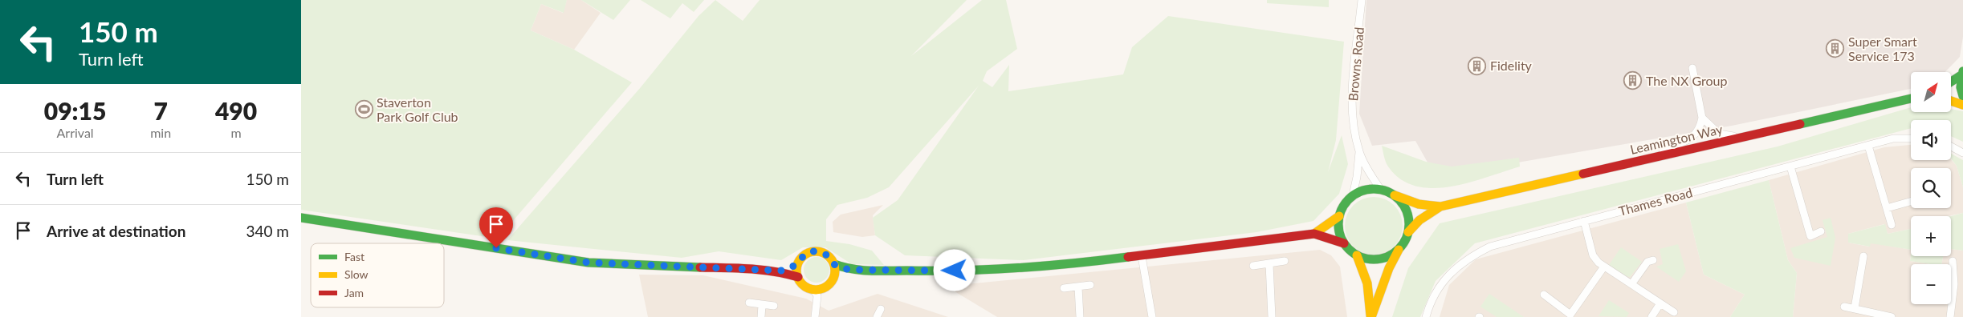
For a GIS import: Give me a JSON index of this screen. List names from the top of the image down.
{
  "streets": {
    "main road": ["Leamington Way"],
    "street": ["Browns Road", "Thames Road"]
  },
  "crossings": [
    ["Browns Road", "Leamington Way"]
  ],
  "places": {
    "building": ["Super Smart Service 173", "Fidelity", "The NX Group"],
    "sports": ["Staverton Park Golf Club"]
  },
  "legend": ["Fast", "Slow", "Jam"],
  "north": "top right",
  "page": {
    "turn": ["150 m", "Turn left"],
    "map_buttons": ["+", "−"],
    "eta": [
      "09:15",
      "Arrival",
      "7",
      "min",
      "490",
      "m"
    ],
    "list": [
      {
        "name": "Turn left",
        "value": "150 m"
      },
      {
        "name": "Arrive at destination",
        "value": "340 m"
      }
    ]
  }
}
